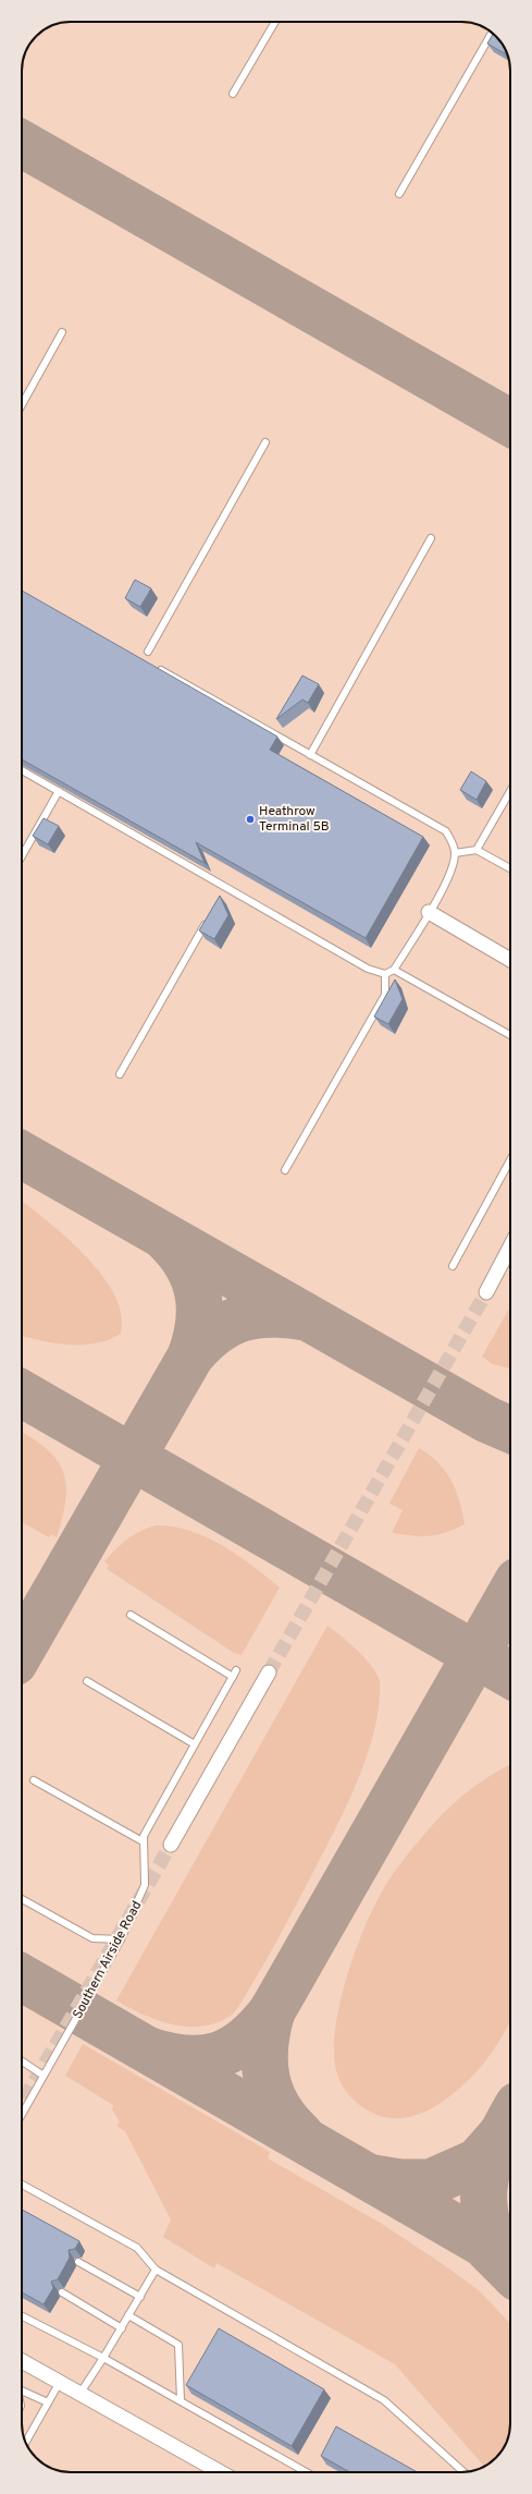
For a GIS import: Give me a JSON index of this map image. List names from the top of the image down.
{
  "streets": {
    "lane": ["Southern Airside Road"]
  },
  "places": ["Heathrow Terminal 5B"]
}
